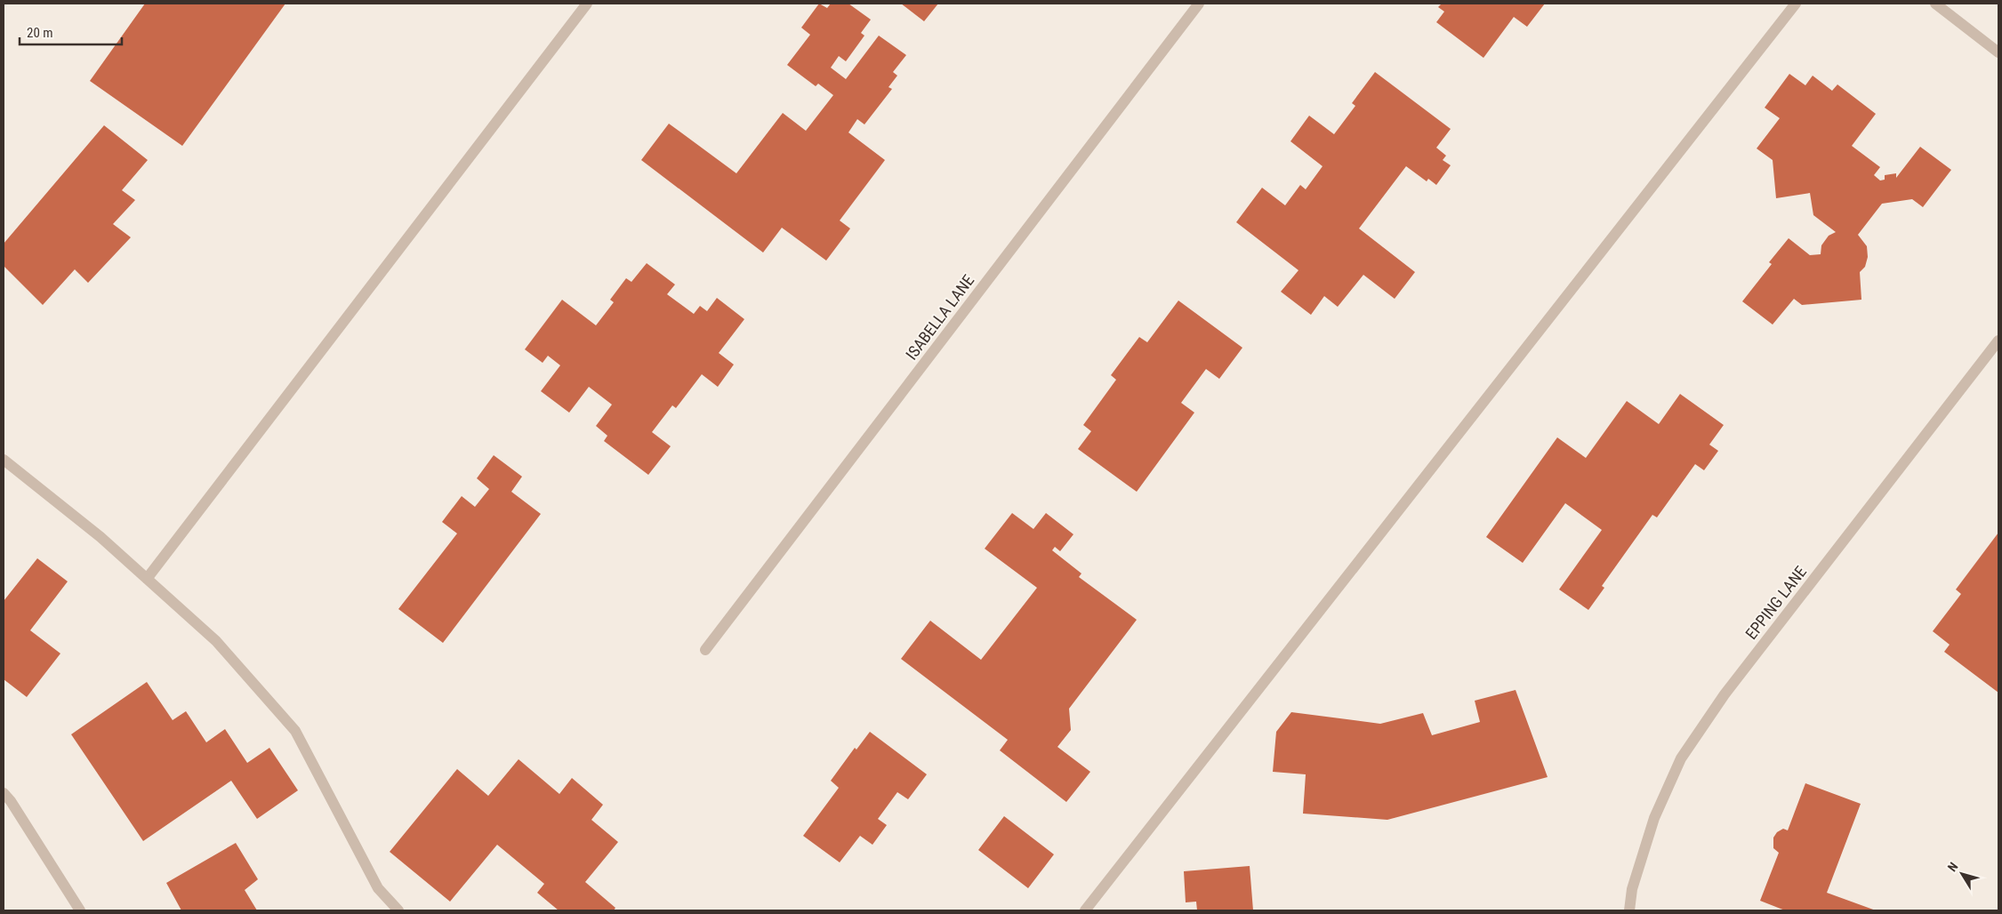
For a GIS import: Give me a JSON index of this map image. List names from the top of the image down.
{
  "streets": {
    "street": ["ISABELLA LANE", "EPPING LANE"]
  },
  "scale_bar": "20 m",
  "north": "top left"
}
